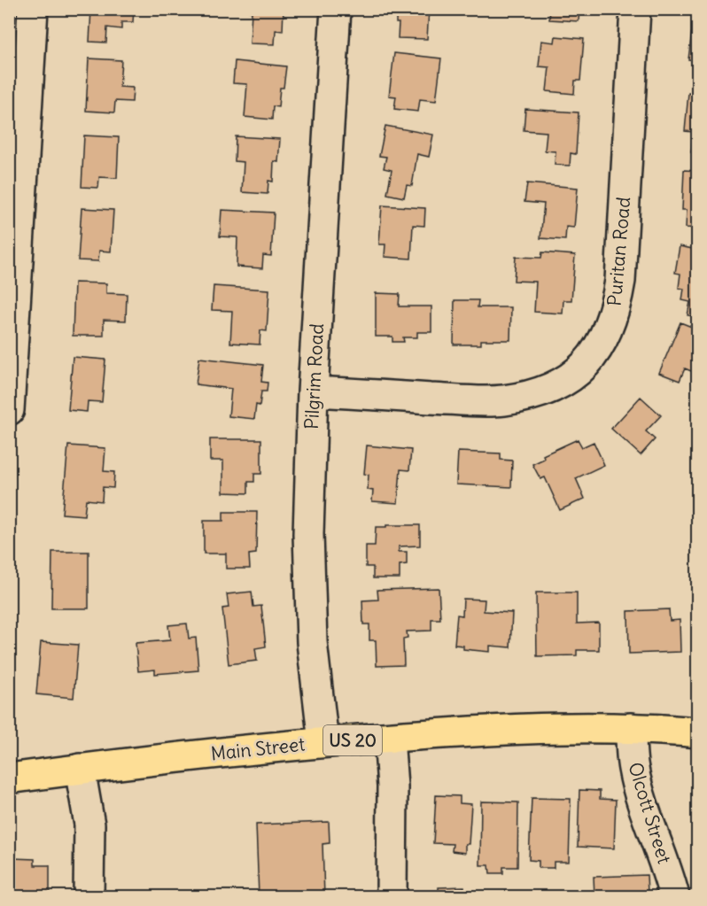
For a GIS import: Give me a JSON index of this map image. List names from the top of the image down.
{
  "streets": {
    "main road": ["US 20", "Main Street"],
    "street": ["Puritan Road", "Pilgrim Road", "Olcott Street"]
  },
  "crossings": [
    ["Puritan Road", "Pilgrim Road"],
    ["Pilgrim Road", "Main Street"],
    ["Main Street", "Olcott Street"]
  ]
}
